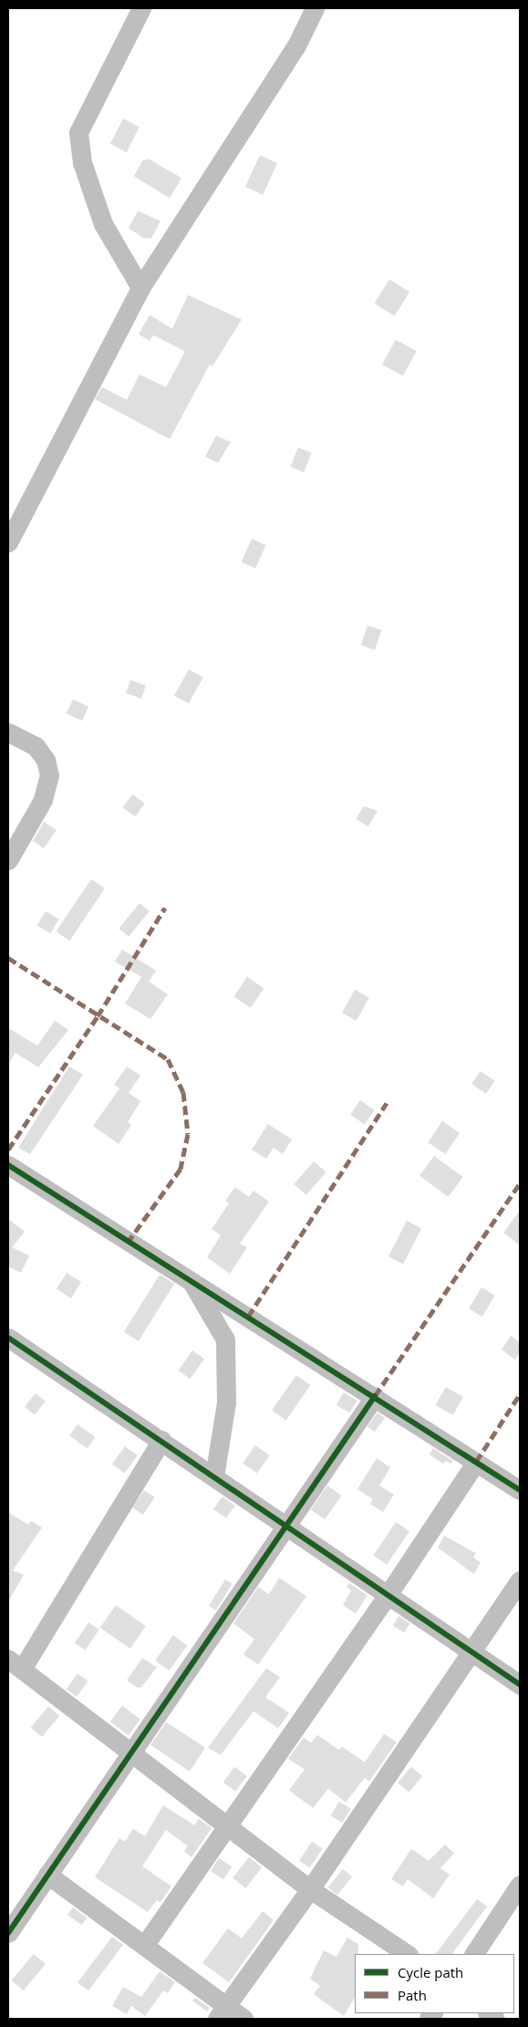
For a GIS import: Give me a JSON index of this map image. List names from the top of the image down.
{
  "legend": ["Cycle path", "Path"]
}
